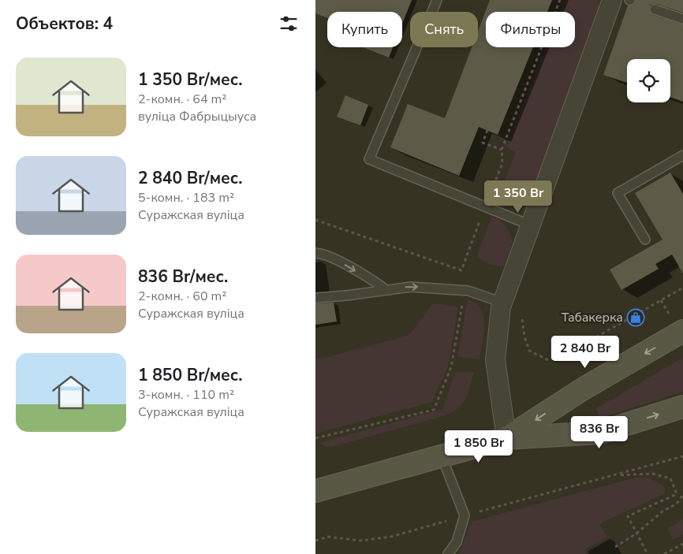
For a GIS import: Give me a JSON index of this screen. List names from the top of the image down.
{
  "places": {
    "shop": ["Табакерка"]
  },
  "page": {
    "heading": "Объектов: 4",
    "chip": ["Купить", "Снять", "Фильтры"],
    "list": [
      {
        "name": "1 350 Br/мес.",
        "note": "2-комн. · 64 m² · вуліца Фабрыцыуса"
      },
      {
        "name": "2 840 Br/мес.",
        "note": "5-комн. · 183 m² · Суражская вуліца"
      },
      {
        "name": "836 Br/мес.",
        "note": "2-комн. · 60 m² · Суражская вуліца"
      },
      {
        "name": "1 850 Br/мес.",
        "note": "3-комн. · 110 m² · Суражская вуліца"
      }
    ],
    "price": [
      "1 350 Br",
      "2 840 Br",
      "836 Br",
      "1 850 Br"
    ]
  }
}
